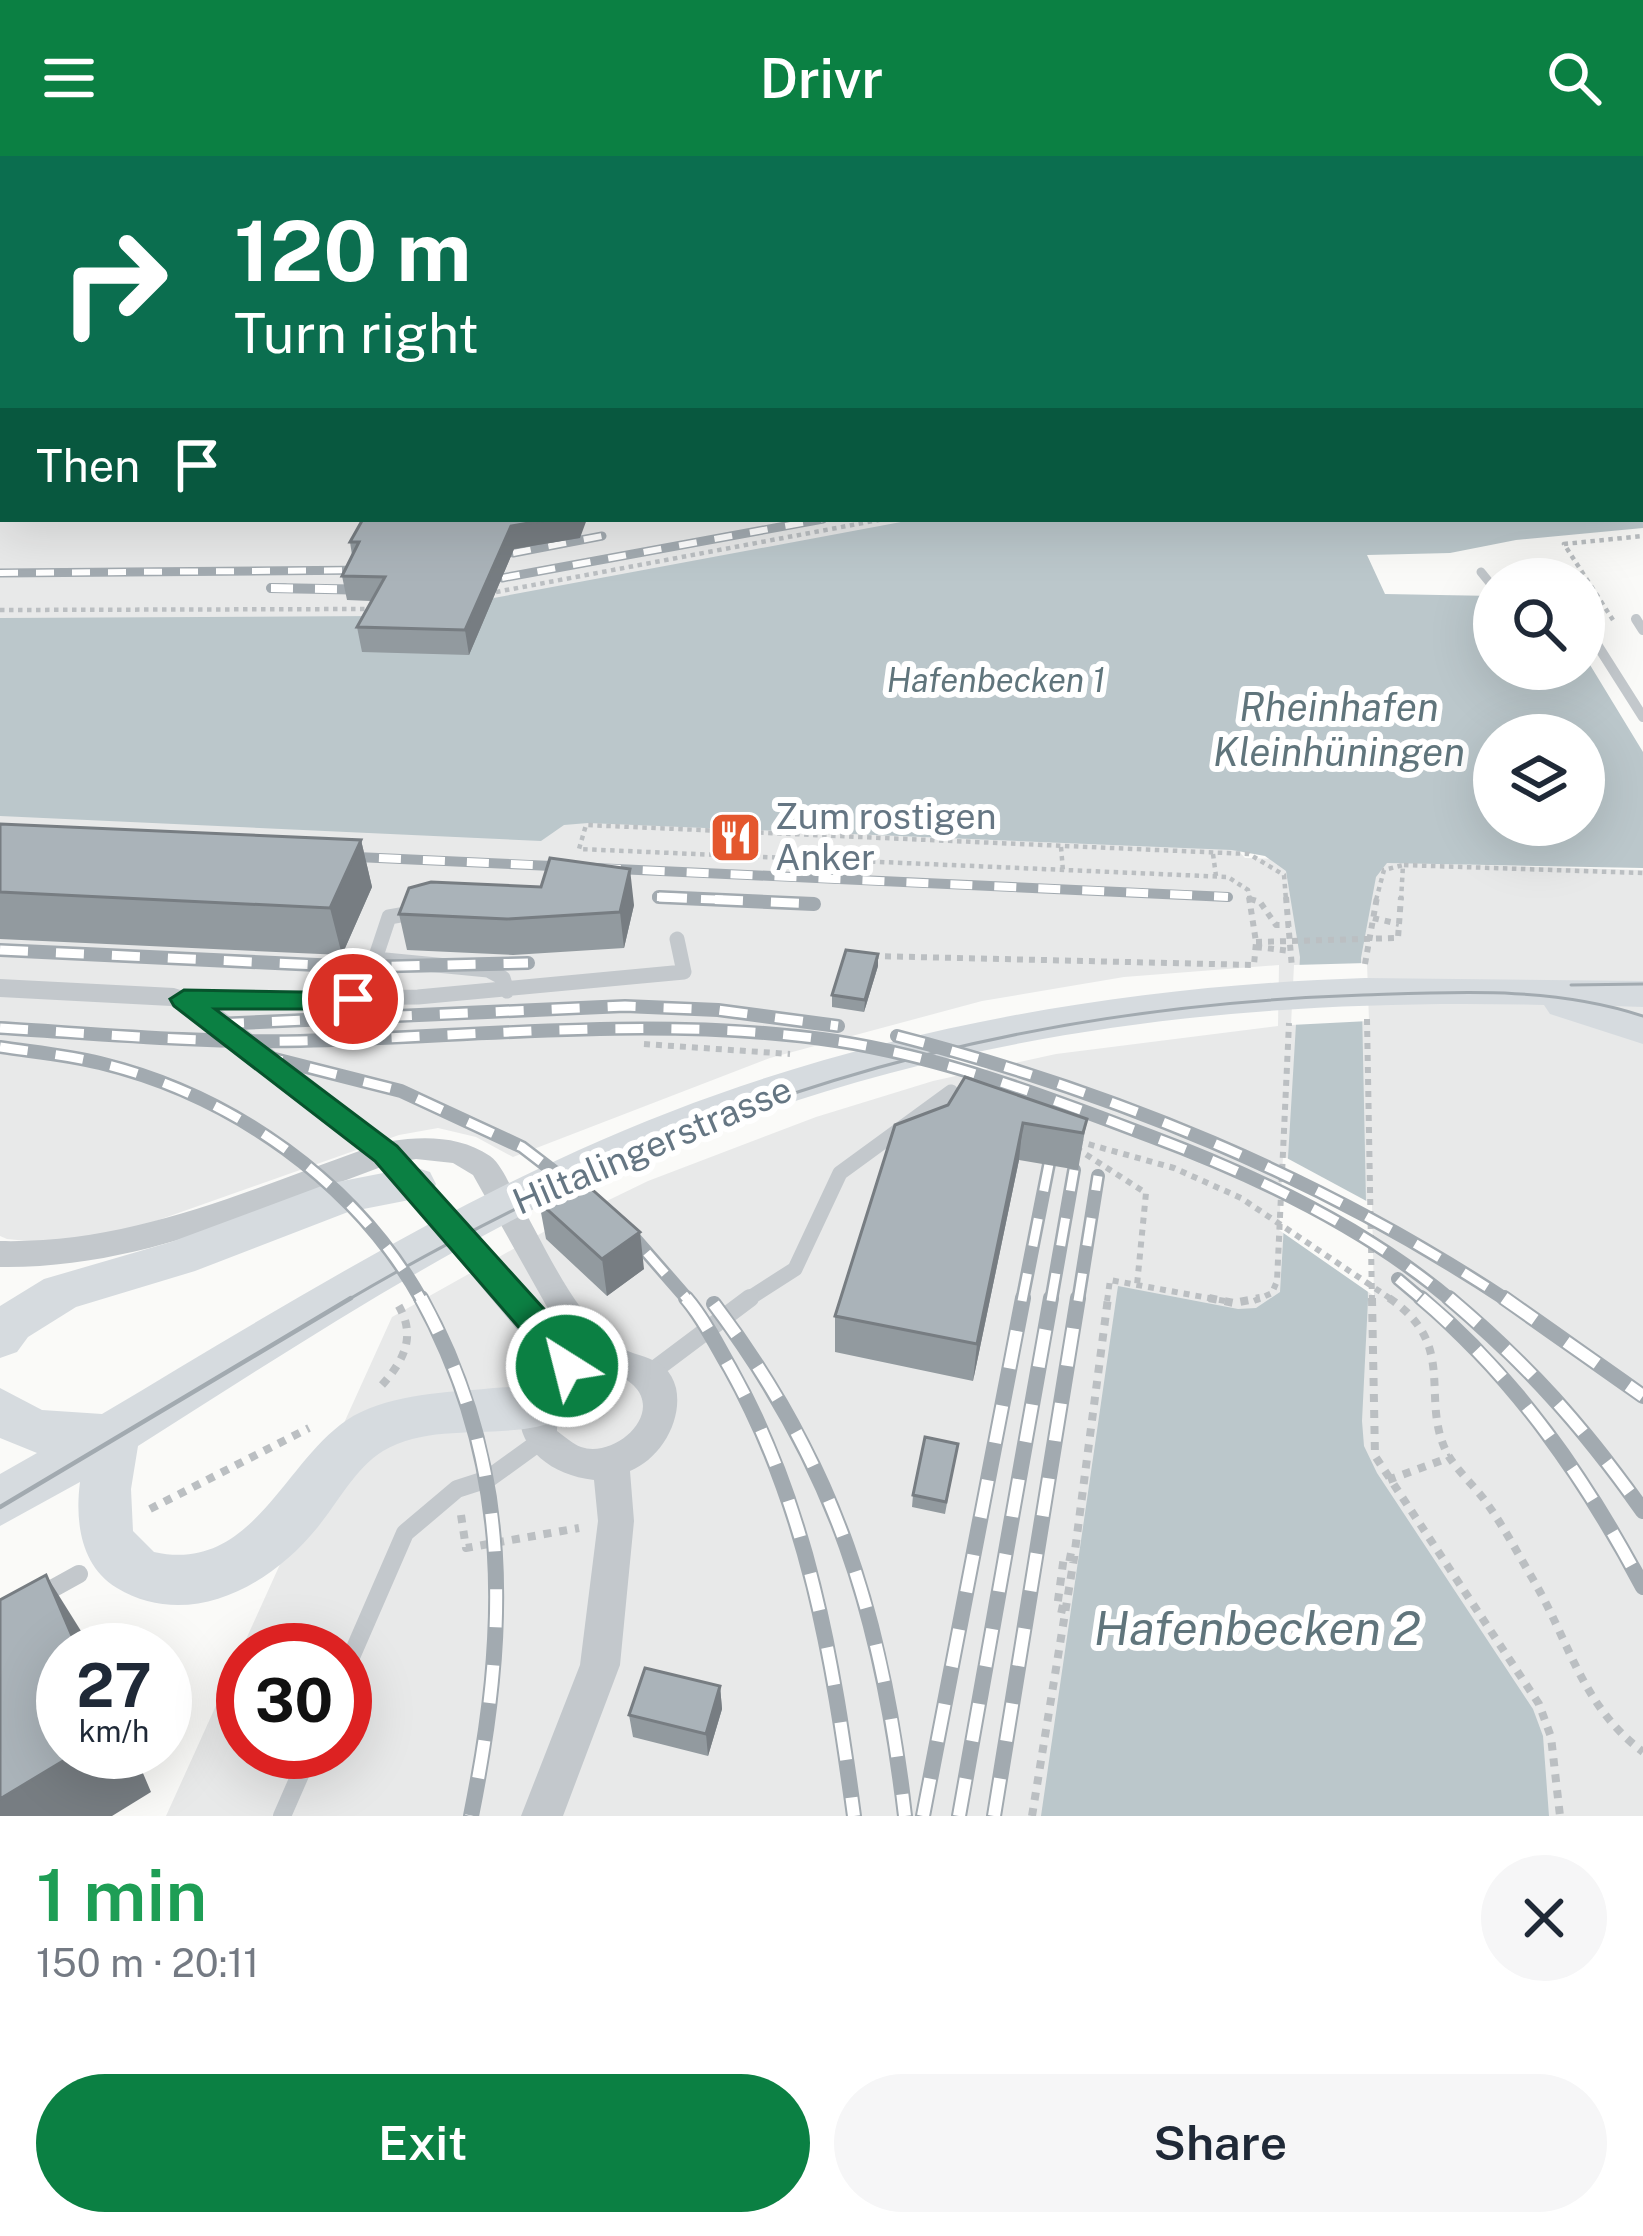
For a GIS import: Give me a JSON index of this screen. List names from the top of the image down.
{
  "streets": {
    "main road": ["Hiltalingerstrasse"]
  },
  "water": ["Hafenbecken 1", "Rheinhafen Kleinhüningen", "Hafenbecken 2"],
  "places": {
    "restaurant": ["Zum rostigen Anker"]
  },
  "page": {
    "header": "Drivr",
    "turn": ["120 m", "Turn right"],
    "then": "Then",
    "speed": "27 km/h",
    "limit": "30",
    "heading": ["1 min", "150 m · 20:11"],
    "buttons": ["Exit", "Share"]
  }
}
